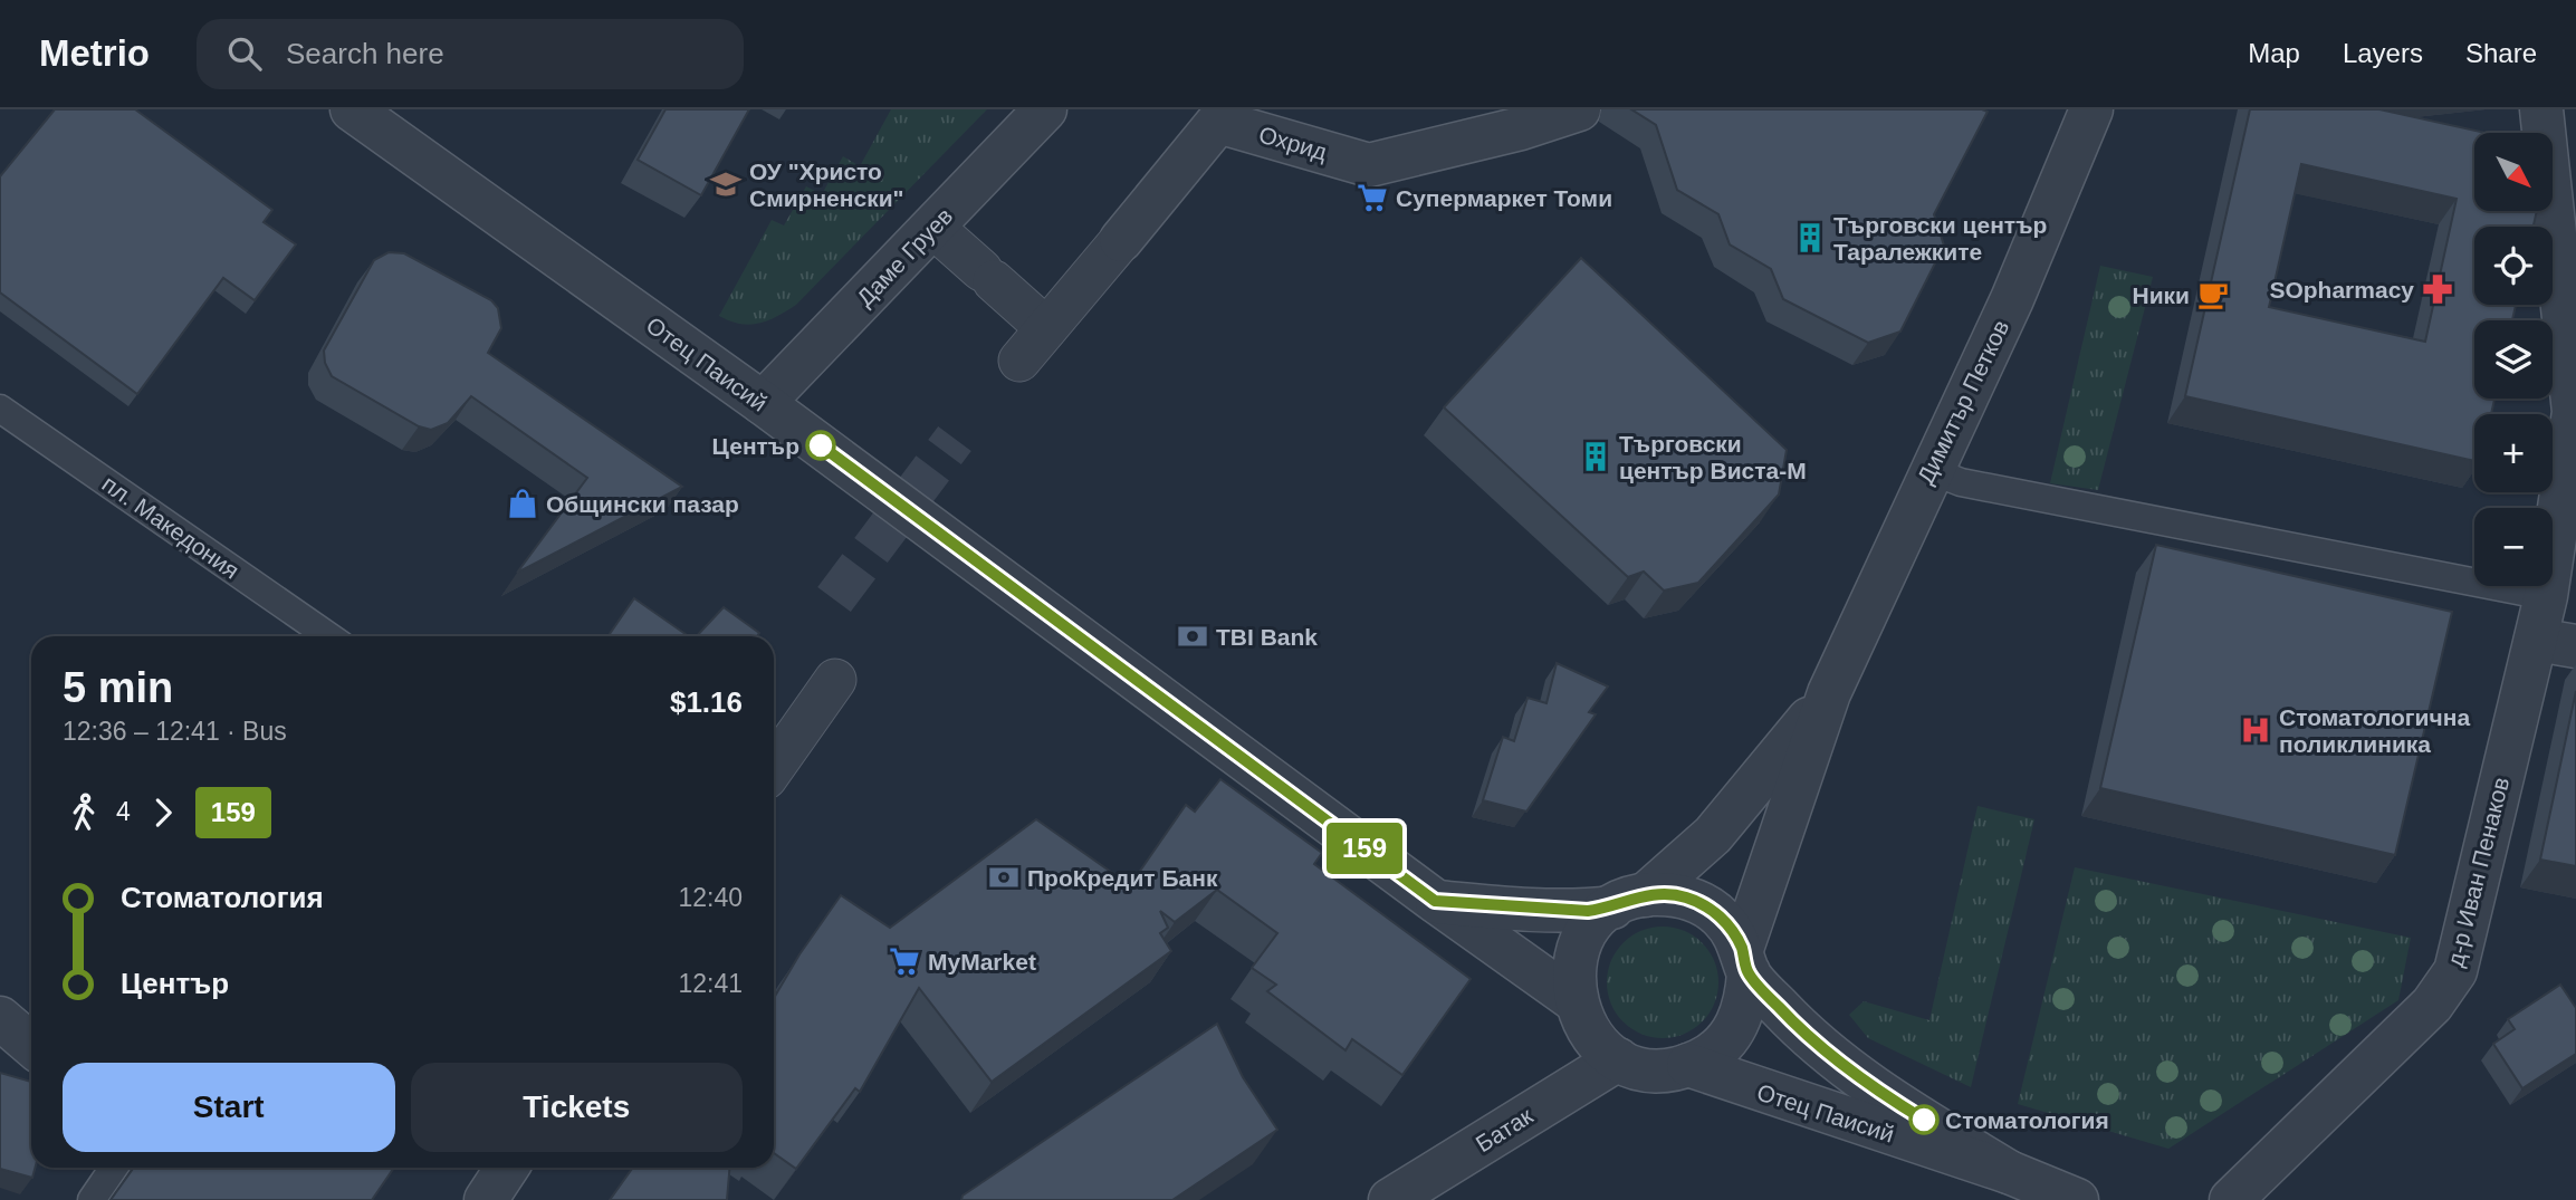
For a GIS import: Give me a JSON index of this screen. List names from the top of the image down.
{
  "streets": {
    "street": [
      "Охрид",
      "Даме Груев",
      "Отец Паисий",
      "Димитър Петков",
      "д-р Иван Пенаков",
      "Батак"
    ],
    "lane": ["пл. Македония"]
  },
  "crossings": [
    ["Даме Груев", "Отец Паисий"],
    ["Отец Паисий", "Димитър Петков"],
    ["Отец Паисий", "Батак"],
    ["Димитър Петков", "Батак"]
  ],
  "places": {
    "school or university": ["ОУ \"Христо Смирненски\""],
    "supermarket": ["Супермаркет Томи", "MyMarket"],
    "building": ["Търговски център Таралежките", "Търговски център Виста-М"],
    "pharmacy": ["SOpharmacy"],
    "cafe": ["Ники"],
    "other": ["Център", "Стоматология"],
    "shop": ["Общински пазар"],
    "bank": ["TBI Bank", "ПроКредит Банк"],
    "hospital": ["Стоматологична поликлиника"]
  },
  "lines": ["bus line 159"],
  "north": "bottom right",
  "page": {
    "header": "Metrio",
    "search": "Search here",
    "nav": ["Map", "Layers", "Share"],
    "on_map": "159",
    "map_buttons": ["+", "−"],
    "heading": ["5 min", "12:36 – 12:41 · Bus", "$1.16"],
    "legs": ["4", "159"],
    "list": [
      {
        "name": "Стоматология",
        "value": "12:40"
      },
      {
        "name": "Център",
        "value": "12:41"
      }
    ],
    "buttons": ["Start", "Tickets"]
  }
}
